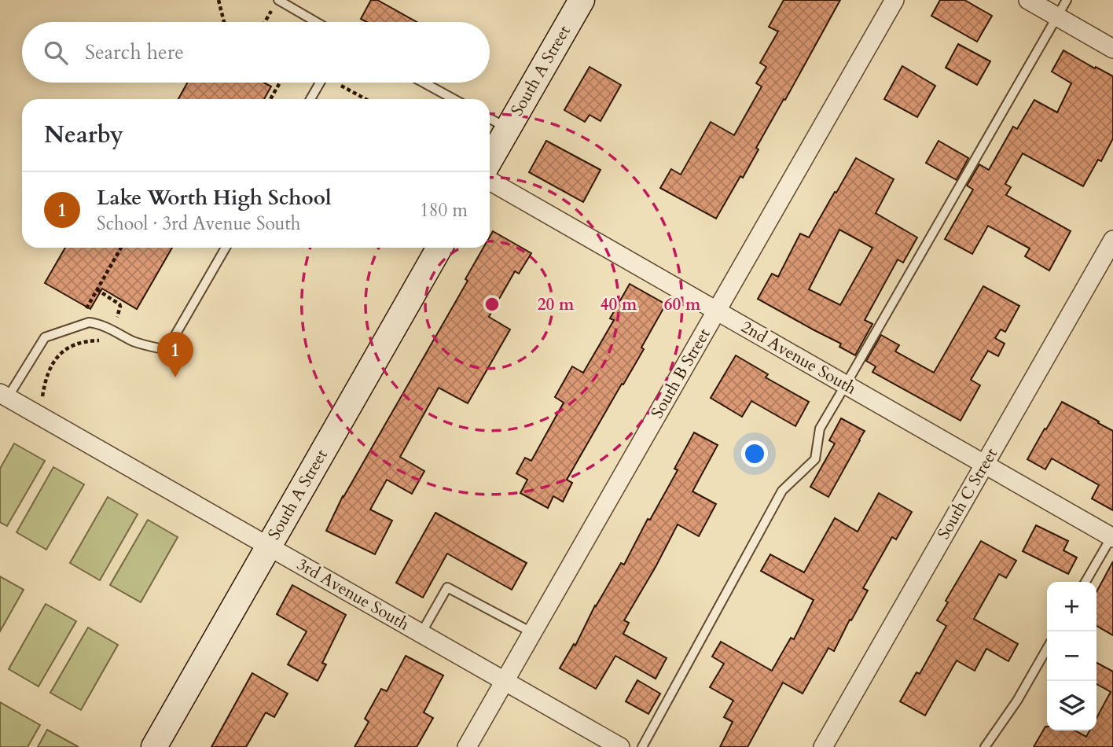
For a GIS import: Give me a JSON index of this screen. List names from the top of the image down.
{
  "streets": {
    "street": [
      "South A Street",
      "2nd Avenue South",
      "South B Street",
      "South C Street",
      "3rd Avenue South"
    ]
  },
  "crossings": [
    ["South A Street", "3rd Avenue South"],
    ["2nd Avenue South", "South B Street"],
    ["2nd Avenue South", "South C Street"],
    ["South B Street", "3rd Avenue South"]
  ],
  "page": {
    "search": "Search here",
    "heading": "Nearby",
    "list": [
      {
        "mark": "1",
        "name": "Lake Worth High School",
        "note": "School · 3rd Avenue South",
        "value": "180 m"
      }
    ],
    "pins": "1",
    "map_buttons": ["+", "−"]
  },
  "rings": ["20 m", "40 m", "60 m"]
}
